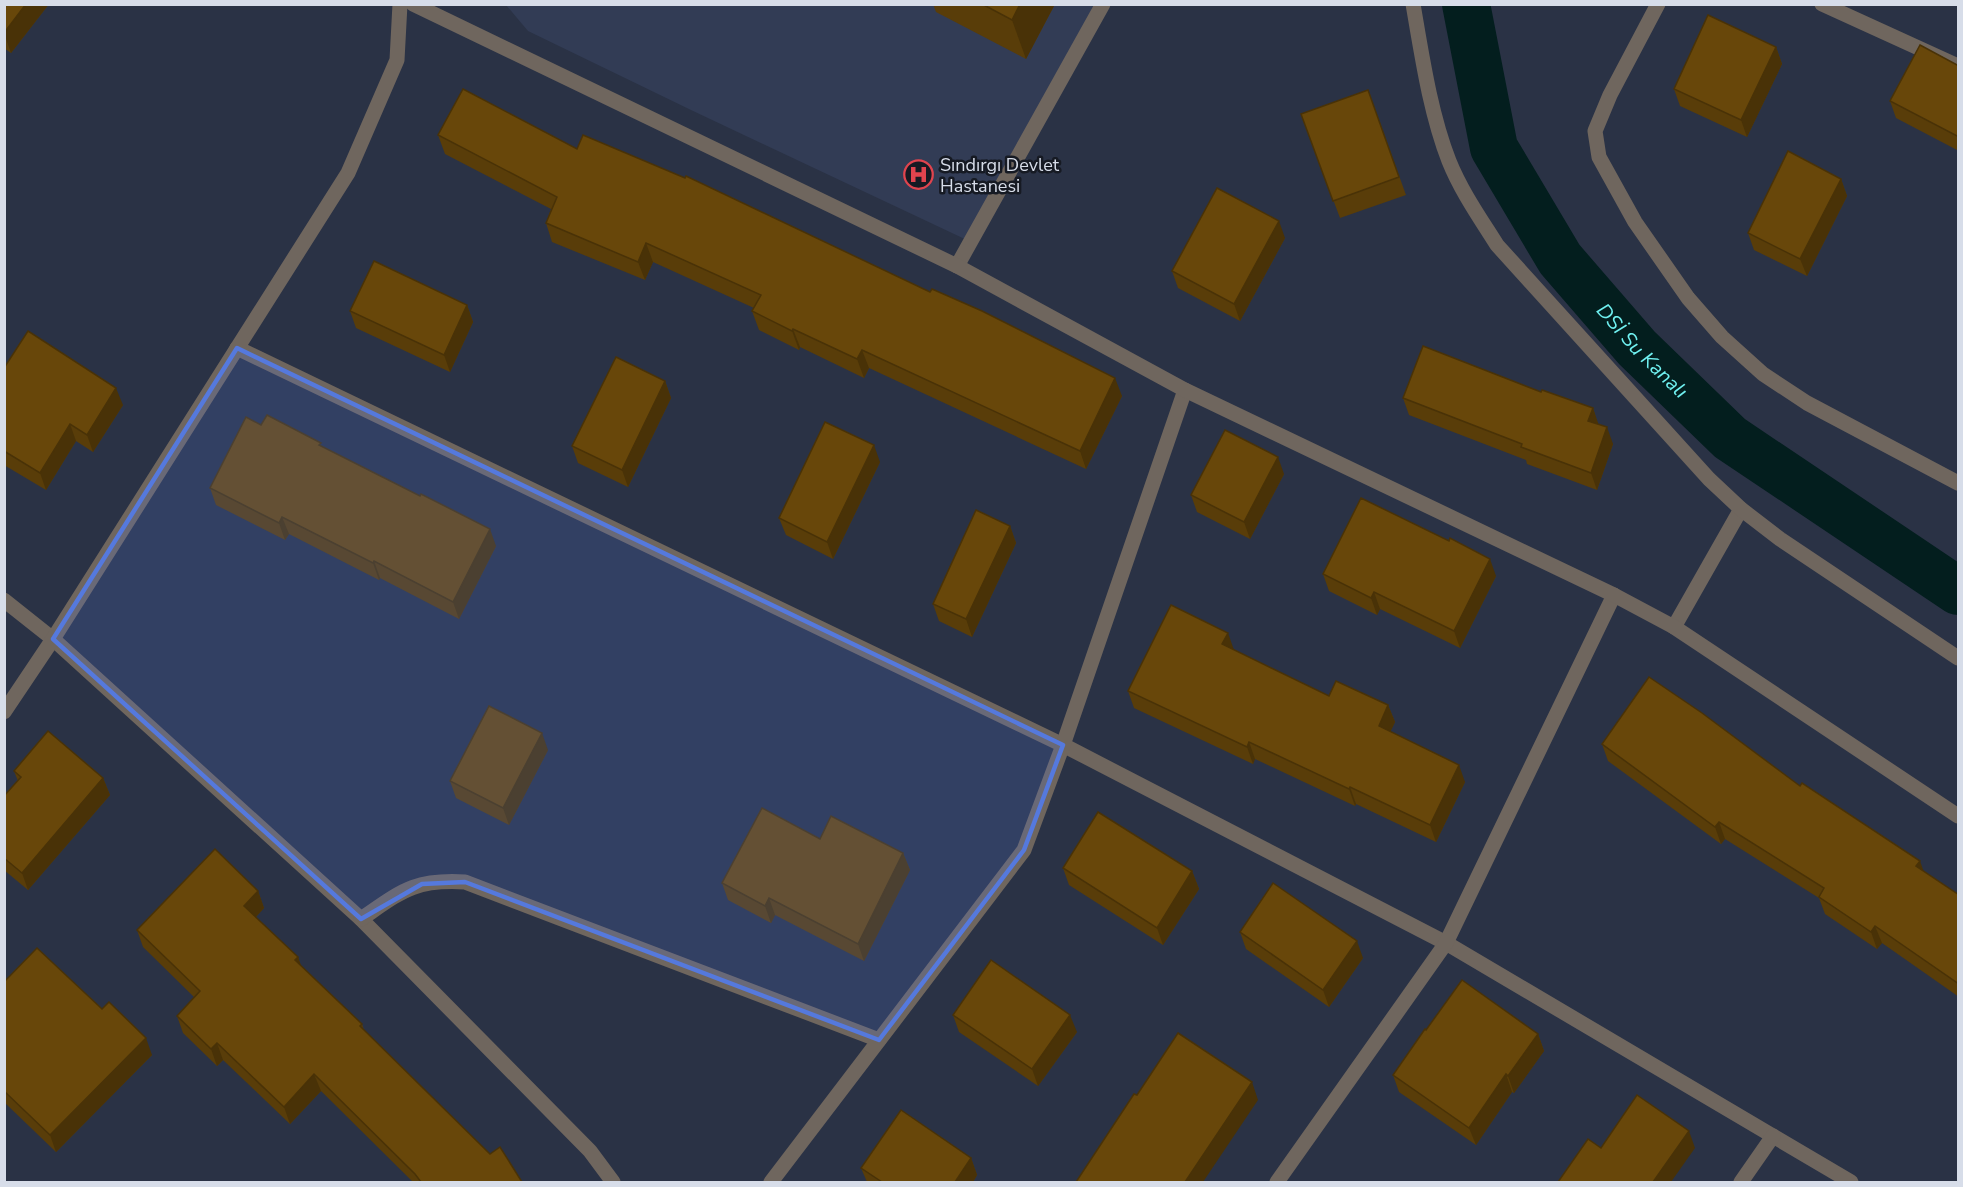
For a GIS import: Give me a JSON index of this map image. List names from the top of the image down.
{
  "water": ["DSİ Su Kanalı"],
  "places": {
    "hospital": ["Sındırgı Devlet Hastanesi"]
  }
}
